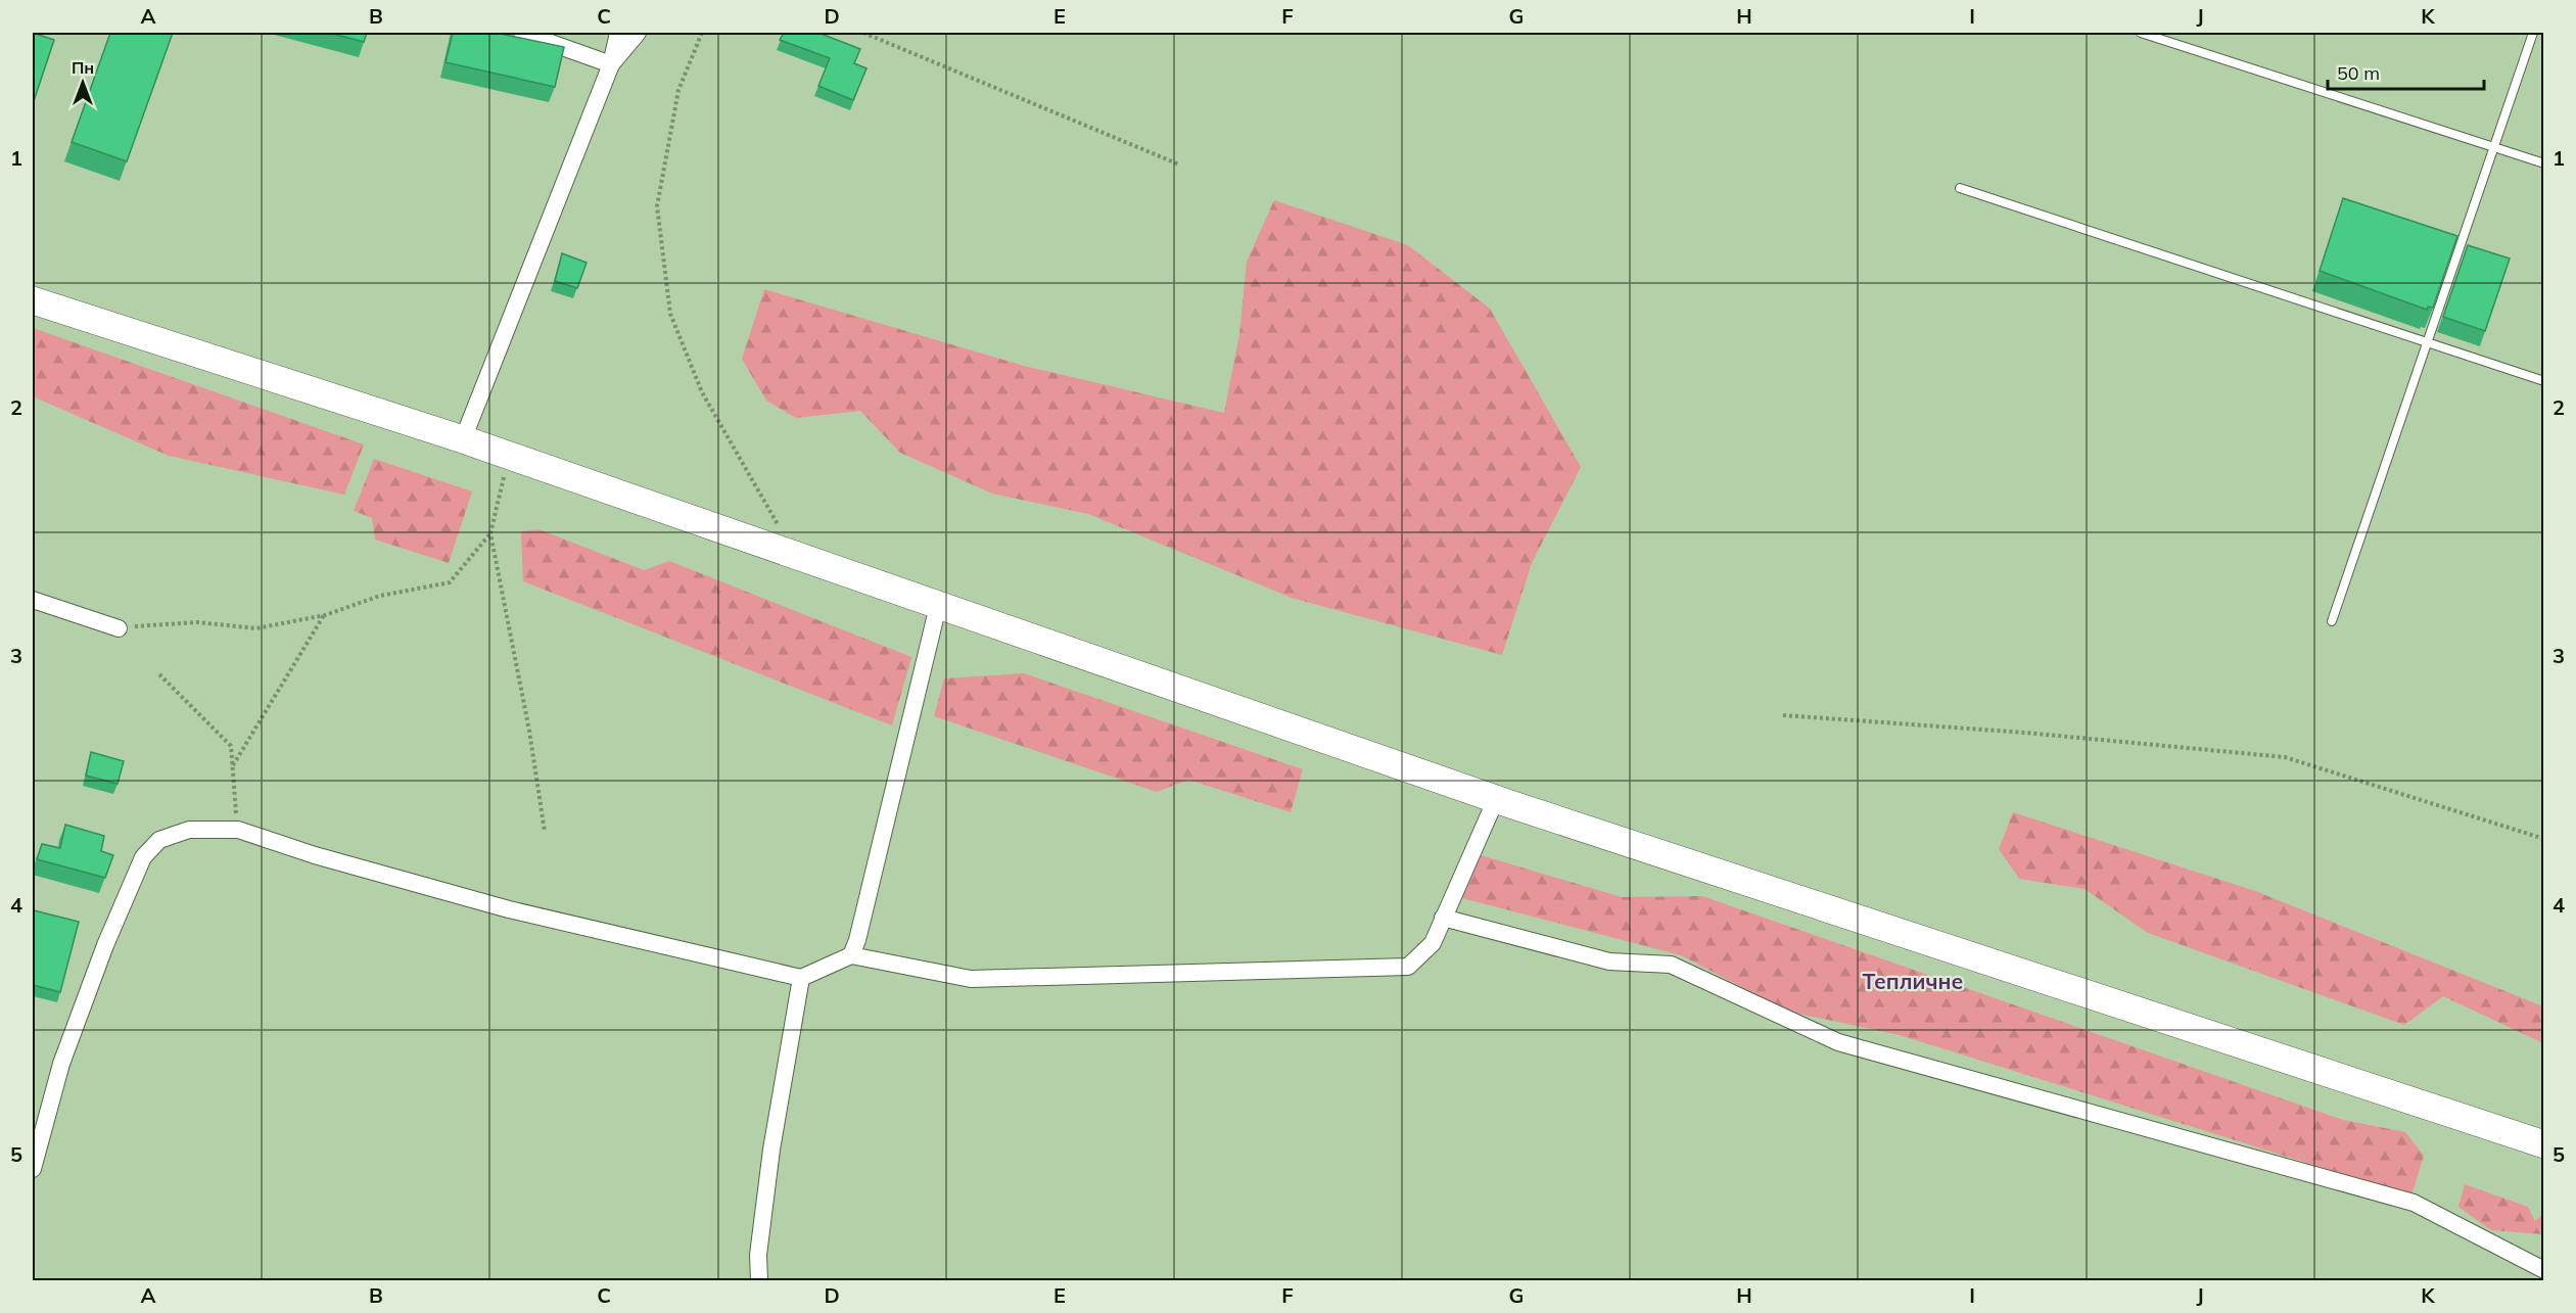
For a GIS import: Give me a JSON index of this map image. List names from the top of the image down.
{
  "districts": ["Тепличне"],
  "scale_bar": "50 m",
  "north": "top",
  "grid": {
    "columns": [
      "A",
      "B",
      "C",
      "D",
      "E",
      "F",
      "G",
      "H",
      "I",
      "J",
      "K"
    ],
    "rows": [
      "1",
      "2",
      "3",
      "4",
      "5"
    ]
  }
}
